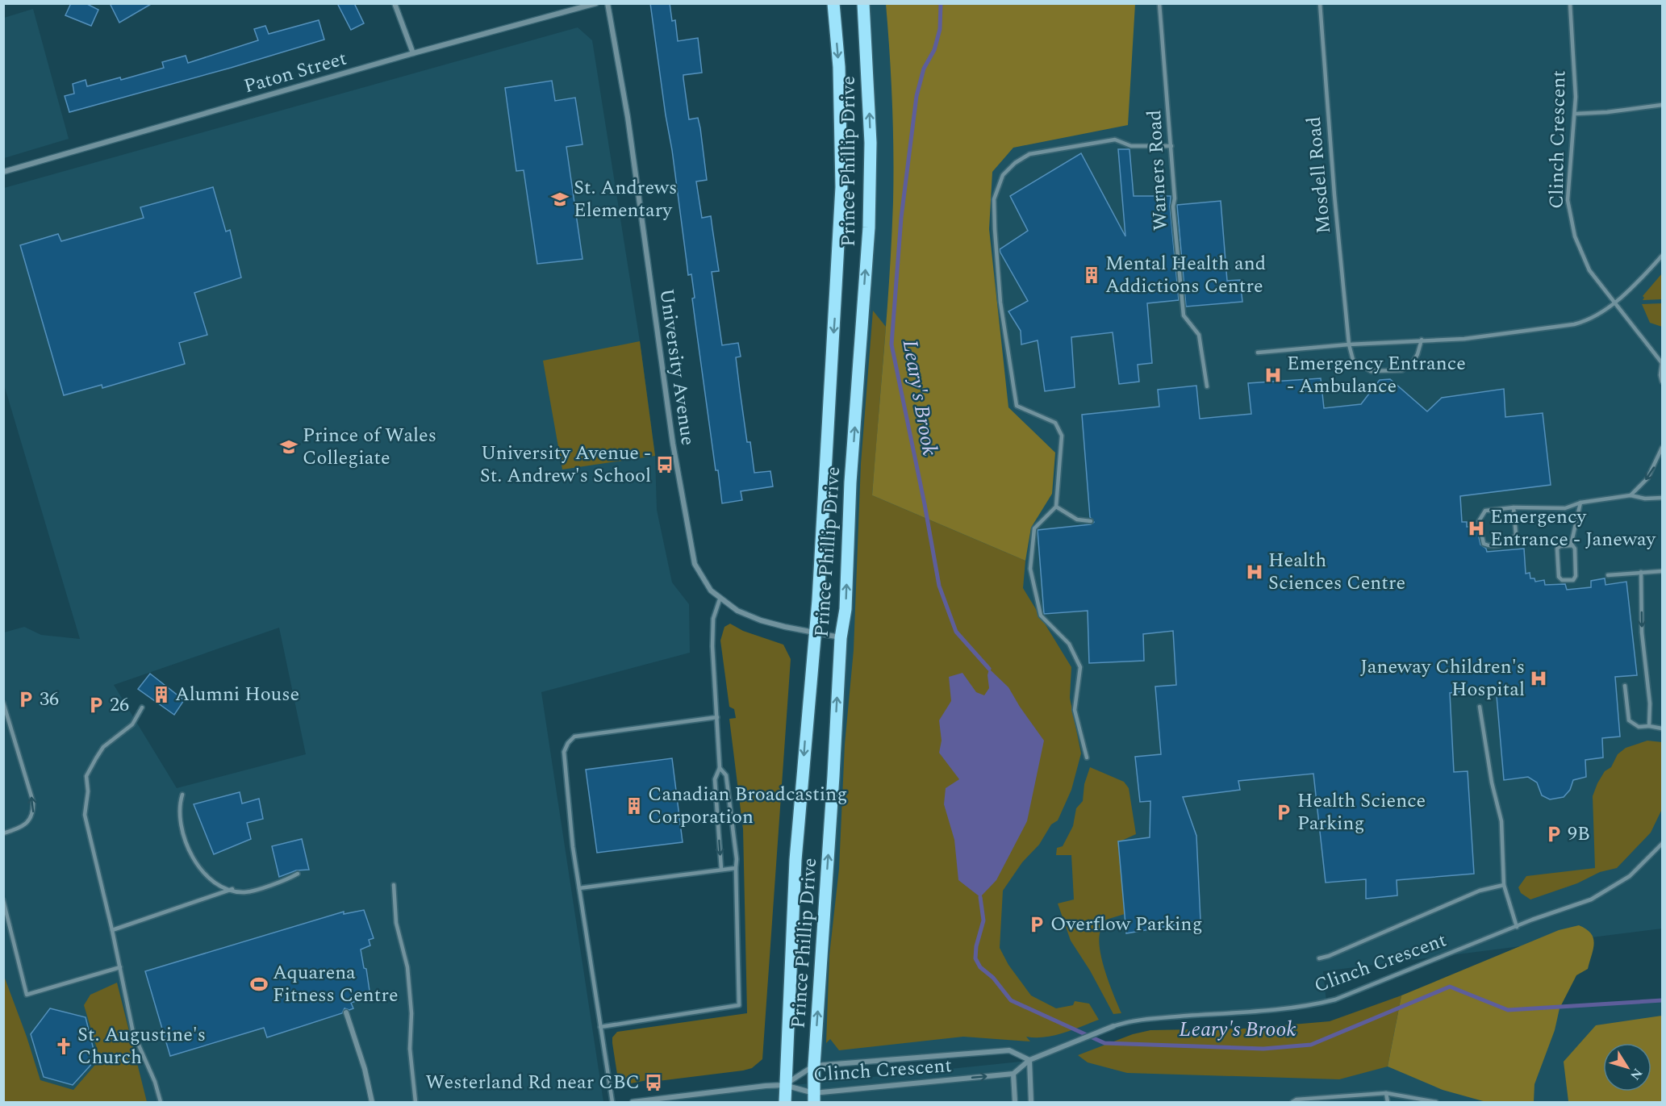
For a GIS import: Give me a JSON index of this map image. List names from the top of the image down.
{
  "streets": {
    "main road": ["Prince Phillip Drive"],
    "street": ["Paton Street", "Clinch Crescent", "University Avenue"],
    "lane": ["Warners Road", "Mosdell Road"]
  },
  "crossings": [
    ["Clinch Crescent", "Prince Phillip Drive"],
    ["Prince Phillip Drive", "University Avenue"]
  ],
  "water": ["Leary's Brook"],
  "places": {
    "school or university": ["St. Andrews Elementary", "Prince of Wales Collegiate"],
    "building": ["Mental Health and Addictions Centre", "Alumni House", "Canadian Broadcasting Corporation"],
    "hospital": [
      "Emergency Entrance - Ambulance",
      "Emergency Entrance - Janeway",
      "Health Sciences Centre",
      "Janeway Children's Hospital"
    ],
    "bus stop": ["University Avenue - St. Andrew's School", "Westerland Rd near CBC"],
    "parking": [
      "36",
      "26",
      "Health Science Parking",
      "9B",
      "Overflow Parking"
    ],
    "sports": ["Aquarena Fitness Centre"],
    "church": ["St. Augustine's Church"]
  },
  "north": "bottom right"
}
